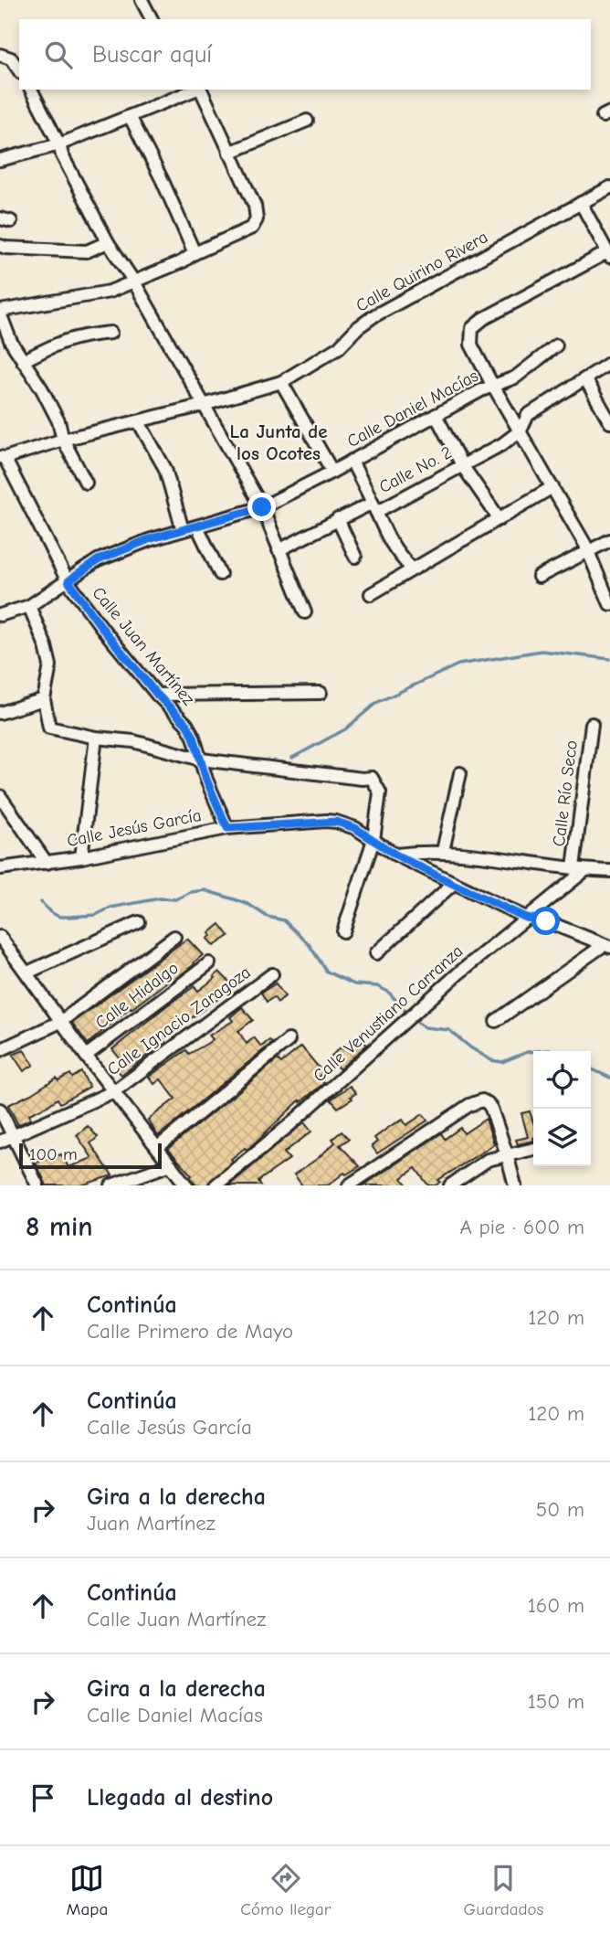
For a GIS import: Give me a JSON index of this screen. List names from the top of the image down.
{
  "streets": {
    "street": [
      "Calle Quirino Rivera",
      "Calle Daniel Macías",
      "Calle No. 2",
      "Calle Juan Martínez",
      "Calle Río Seco",
      "Calle Jesús García",
      "Calle Hidalgo",
      "Calle Venustiano Carranza",
      "Calle Ignacio Zaragoza"
    ]
  },
  "crossings": [
    ["Calle Quirino Rivera", "Calle Juan Martínez"],
    ["Calle Daniel Macías", "Calle No. 2"],
    ["Calle Daniel Macías", "Calle Juan Martínez"],
    ["Calle Juan Martínez", "Calle Jesús García"],
    ["Calle Río Seco", "Calle Venustiano Carranza"],
    ["Calle Jesús García", "Calle Venustiano Carranza"]
  ],
  "districts": ["La Junta de los Ocotes"],
  "scale_bar": "100 m",
  "page": {
    "search": "Buscar aquí",
    "scale": "100 m",
    "heading": ["8 min", "A pie · 600 m"],
    "list": [
      ["Continúa", "Calle Primero de Mayo", "120 m"],
      ["Continúa", "Calle Jesús García", "120 m"],
      ["Gira a la derecha", "Juan Martínez", "50 m"],
      ["Continúa", "Calle Juan Martínez", "160 m"],
      ["Gira a la derecha", "Calle Daniel Macías", "150 m"],
      "Llegada al destino"
    ],
    "nav": ["Mapa", "Cómo llegar", "Guardados"]
  }
}
